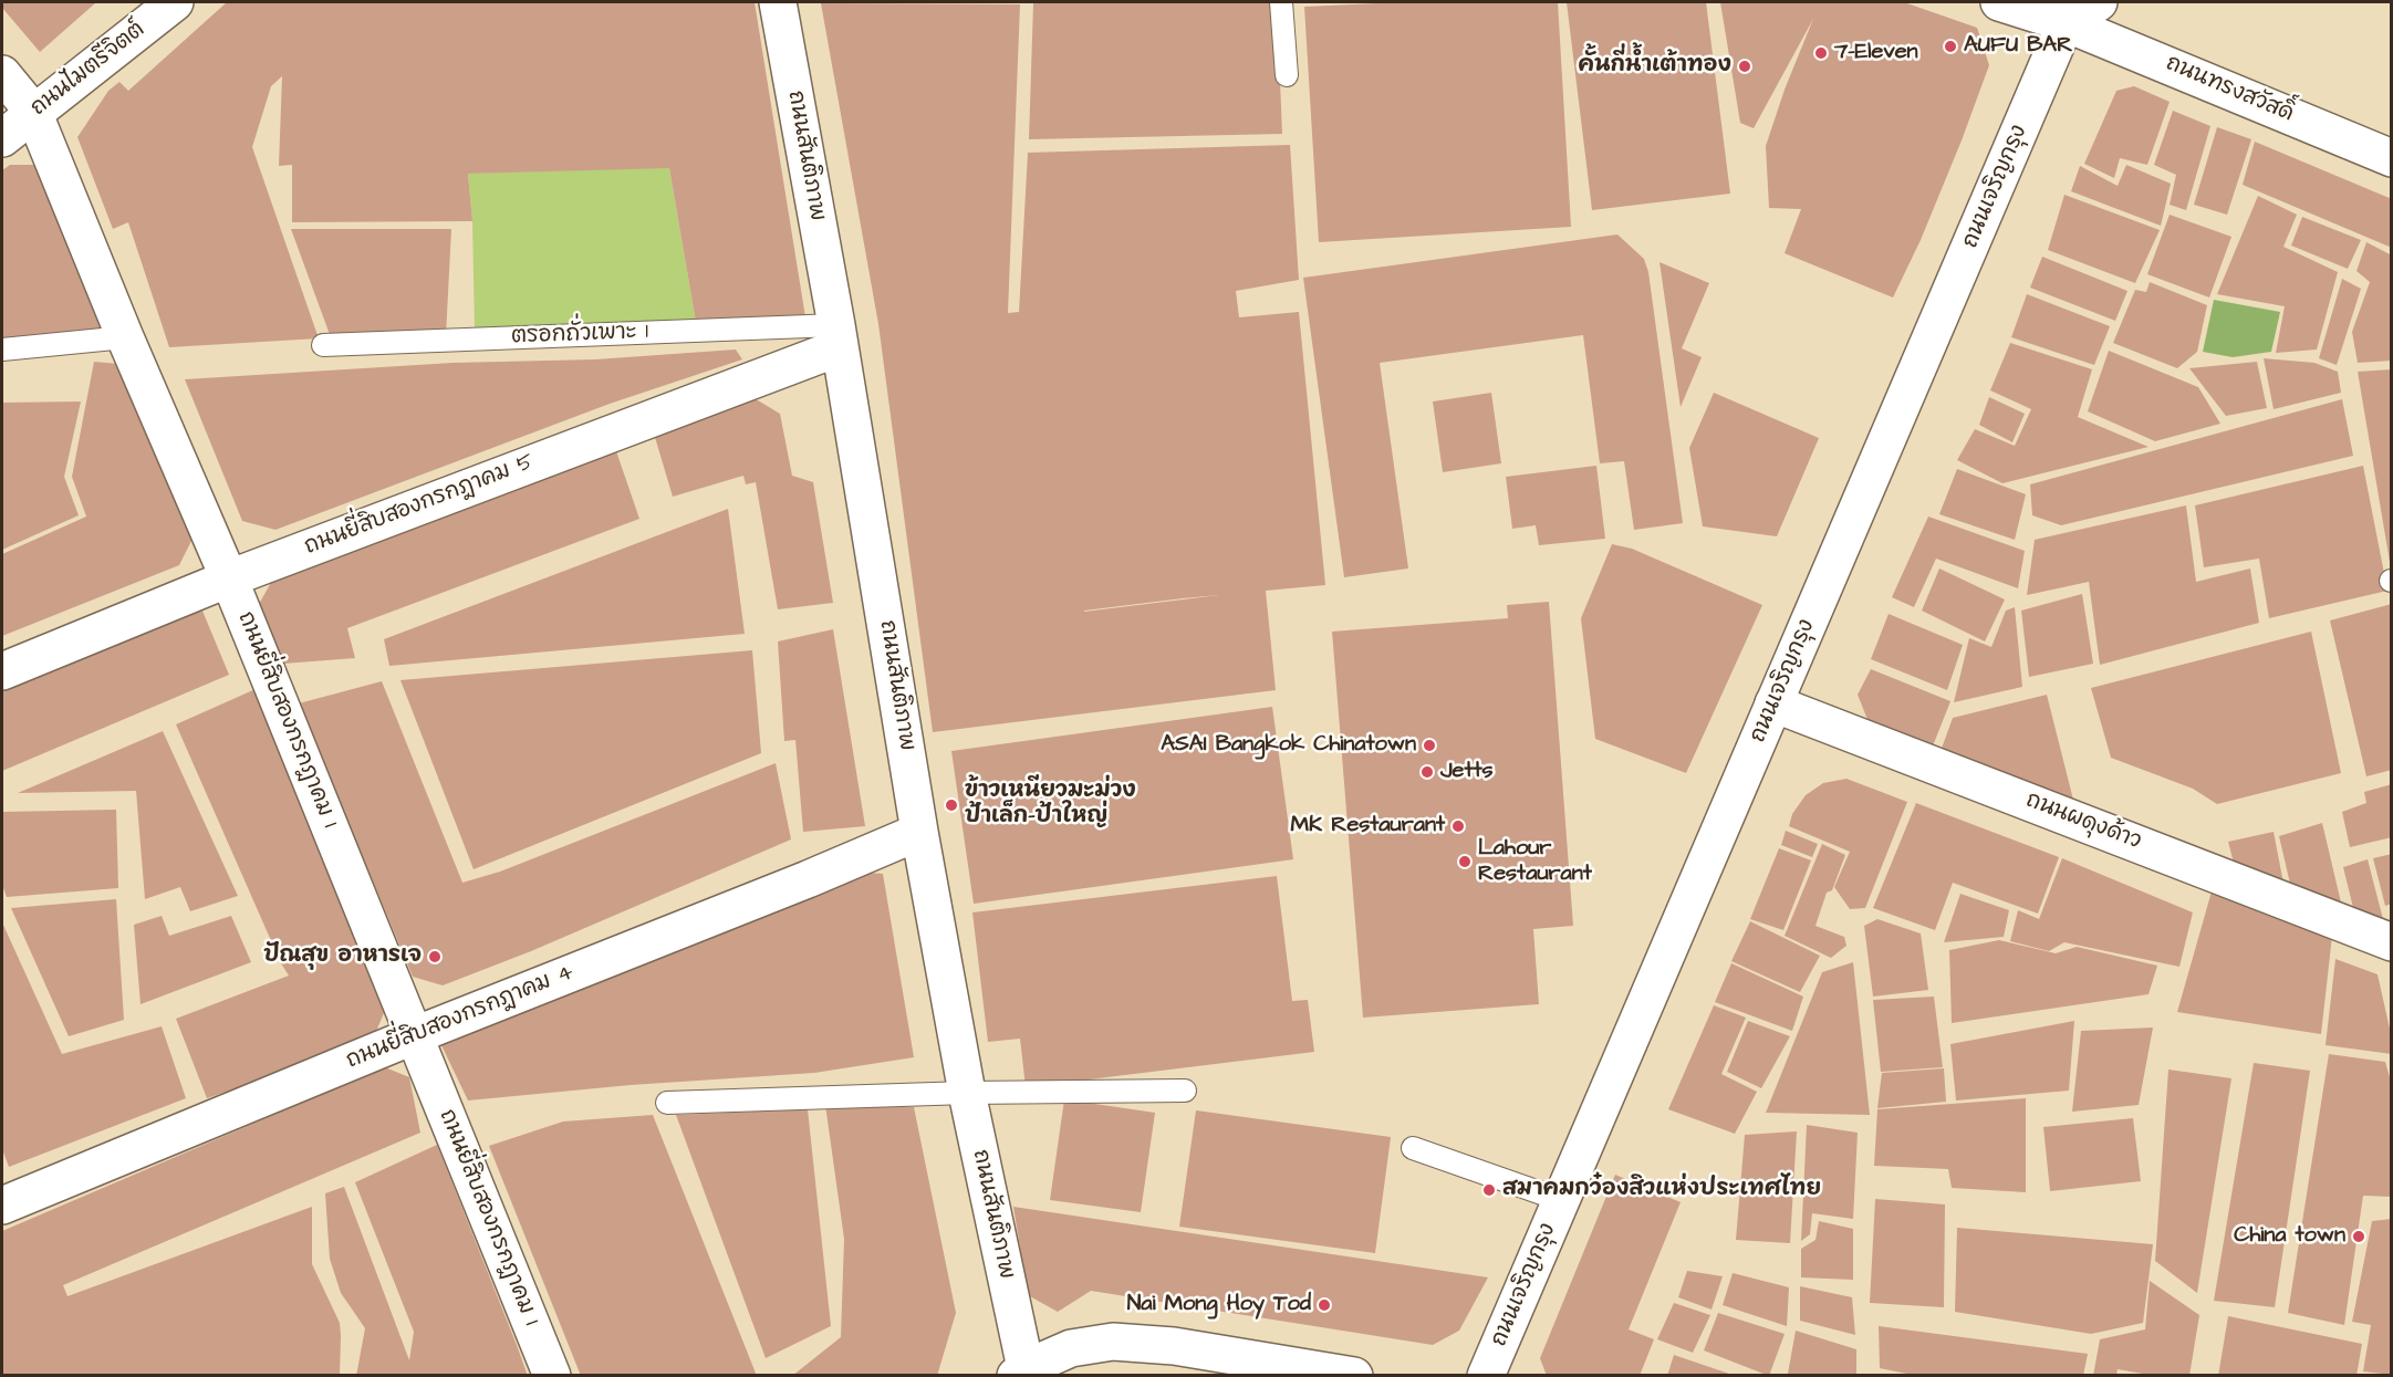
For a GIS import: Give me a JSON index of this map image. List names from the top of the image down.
{
  "streets": {
    "street": [
      "ถนนไมตรีจิตต์",
      "ถนนทรงสวัสดิ์",
      "ถนนสันติภาพ",
      "ถนนเจริญกรุง",
      "ถนนยี่สิบสองกรกฎาคม 5",
      "ถนนยี่สิบสองกรกฎาคม 1",
      "ถนนผดุงด้าว",
      "ถนนยี่สิบสองกรกฎาคม 4"
    ],
    "lane": ["ตรอกถั่วเพาะ 1"]
  },
  "crossings": [
    ["ถนนไมตรีจิตต์", "ถนนยี่สิบสองกรกฎาคม 1"],
    ["ถนนทรงสวัสดิ์", "ถนนเจริญกรุง"],
    ["ถนนสันติภาพ", "ตรอกถั่วเพาะ 1"],
    ["ถนนสันติภาพ", "ถนนยี่สิบสองกรกฎาคม 5"],
    ["ถนนสันติภาพ", "ถนนยี่สิบสองกรกฎาคม 4"],
    ["ถนนเจริญกรุง", "ถนนผดุงด้าว"],
    ["ตรอกถั่วเพาะ 1", "ถนนยี่สิบสองกรกฎาคม 5"],
    ["ถนนยี่สิบสองกรกฎาคม 5", "ถนนยี่สิบสองกรกฎาคม 1"],
    ["ถนนยี่สิบสองกรกฎาคม 1", "ถนนยี่สิบสองกรกฎาคม 4"]
  ],
  "places": [
    "AUFU BAR",
    "7-Eleven",
    "คั้นกี่น้ำเต้าทอง",
    "ASAI Bangkok Chinatown",
    "Jetts",
    "ข้าวเหนียวมะม่วง ป้าเล็ก-ป้าใหญ่",
    "MK Restaurant",
    "Lahour Restaurant",
    "ปัณสุข อาหารเจ",
    "สมาคมกว๋องสิวแห่งประเทศไทย",
    "China town",
    "Nai Mong Hoy Tod"
  ]
}
